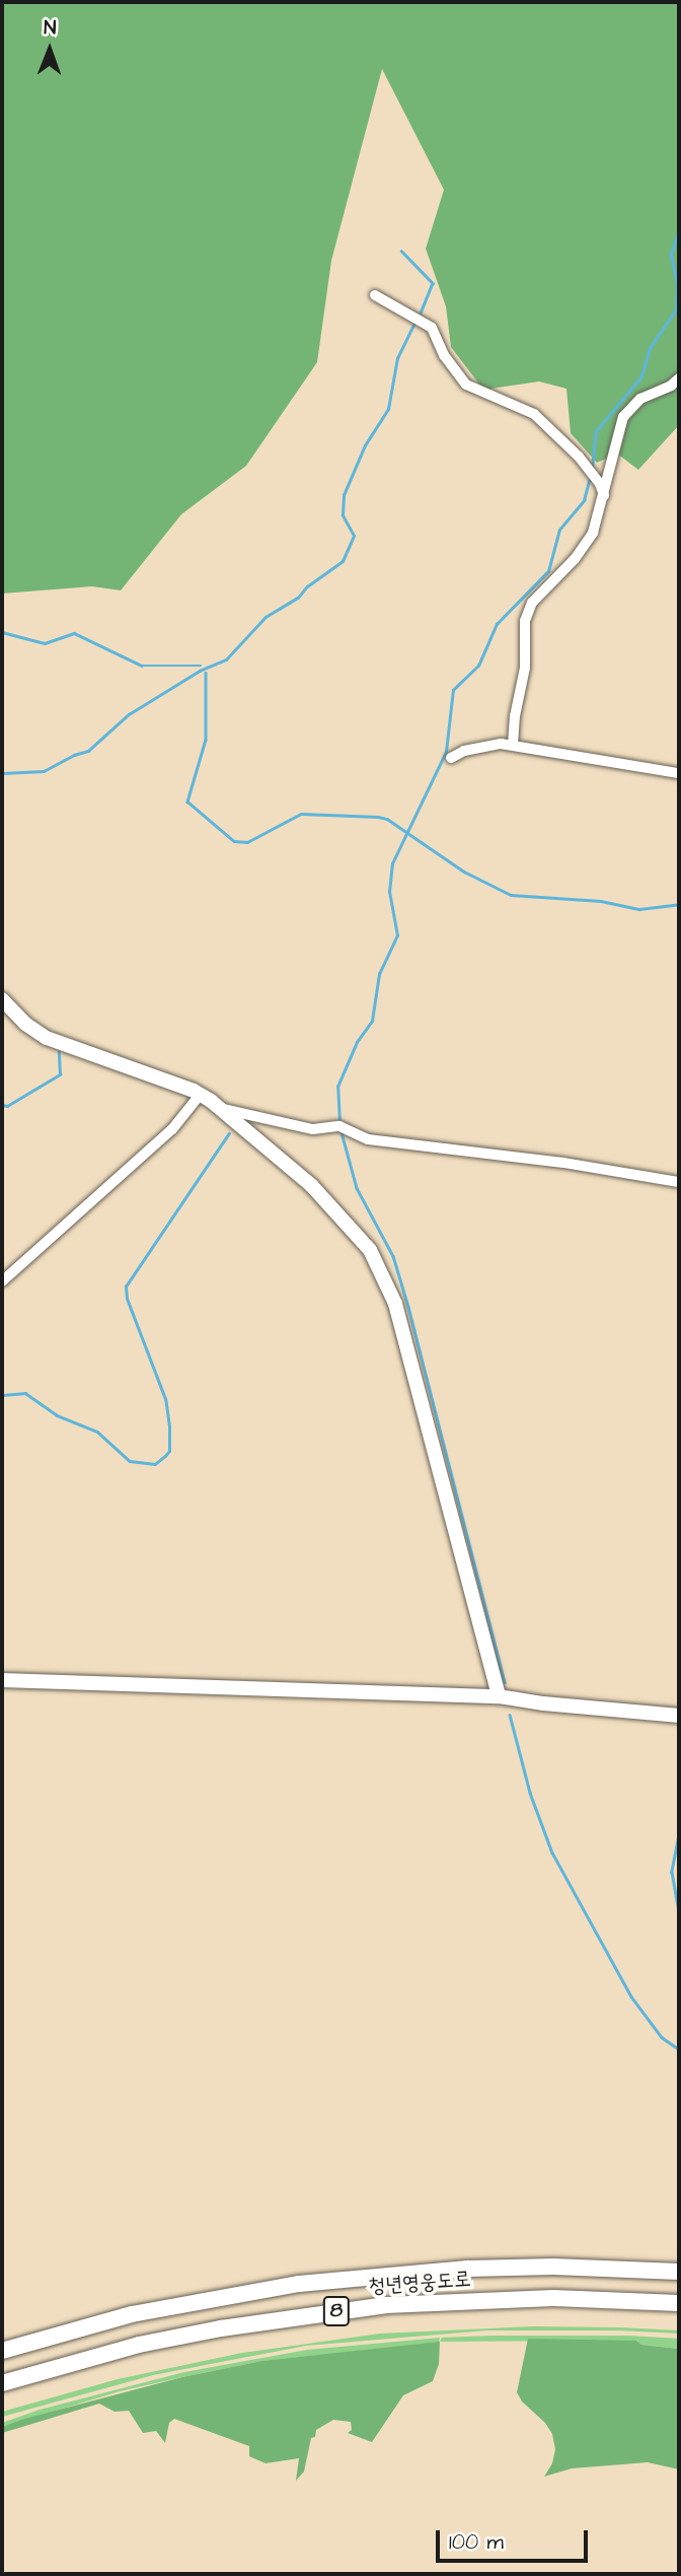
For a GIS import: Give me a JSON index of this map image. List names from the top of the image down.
{
  "streets": {
    "highway": ["청년영웅도로", "8"]
  },
  "scale_bar": "100 m",
  "north": "top"
}
